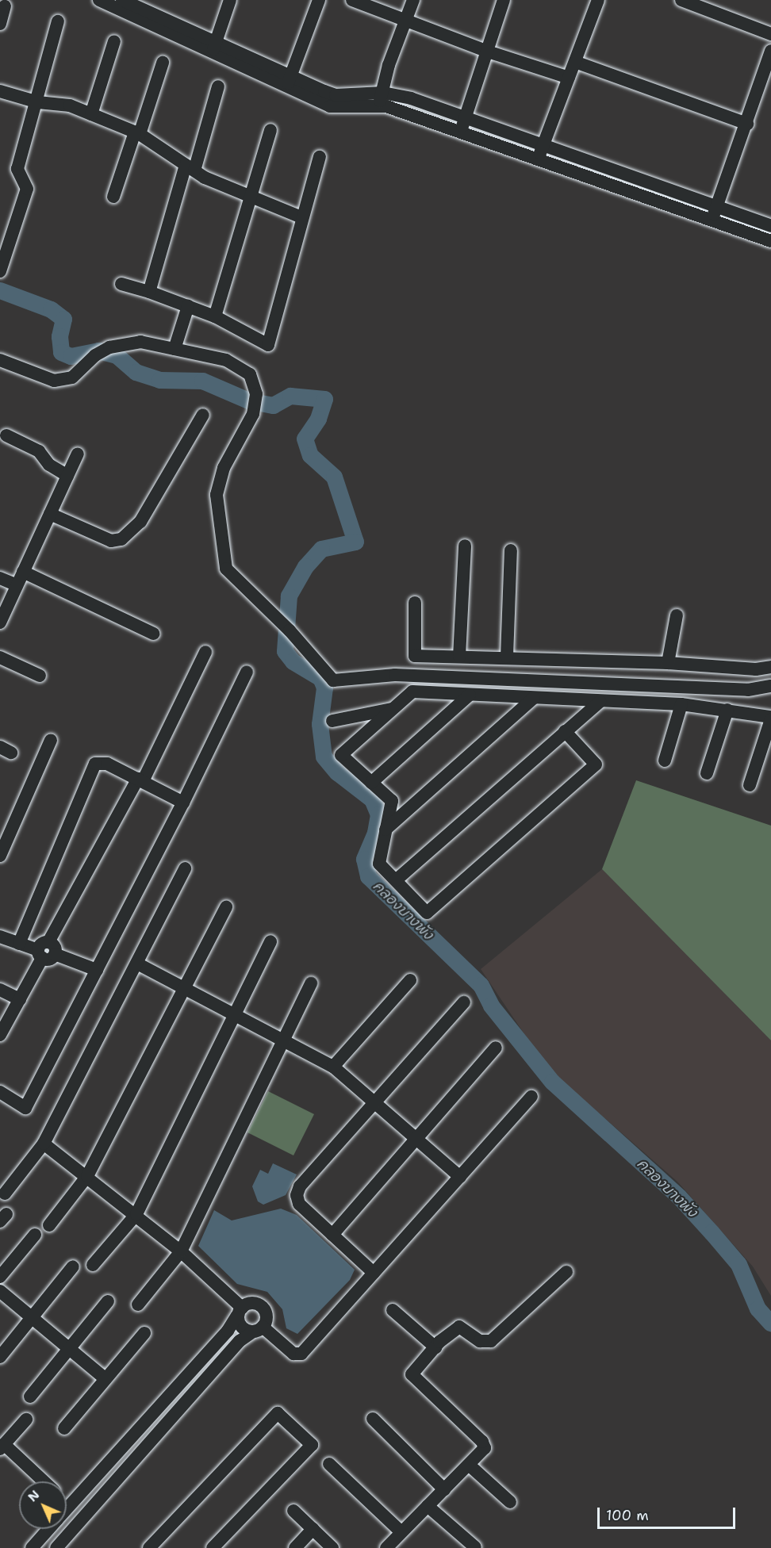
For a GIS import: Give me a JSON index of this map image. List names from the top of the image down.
{
  "water": ["คลองบางพัง"],
  "scale_bar": "100 m",
  "north": "top left"
}
